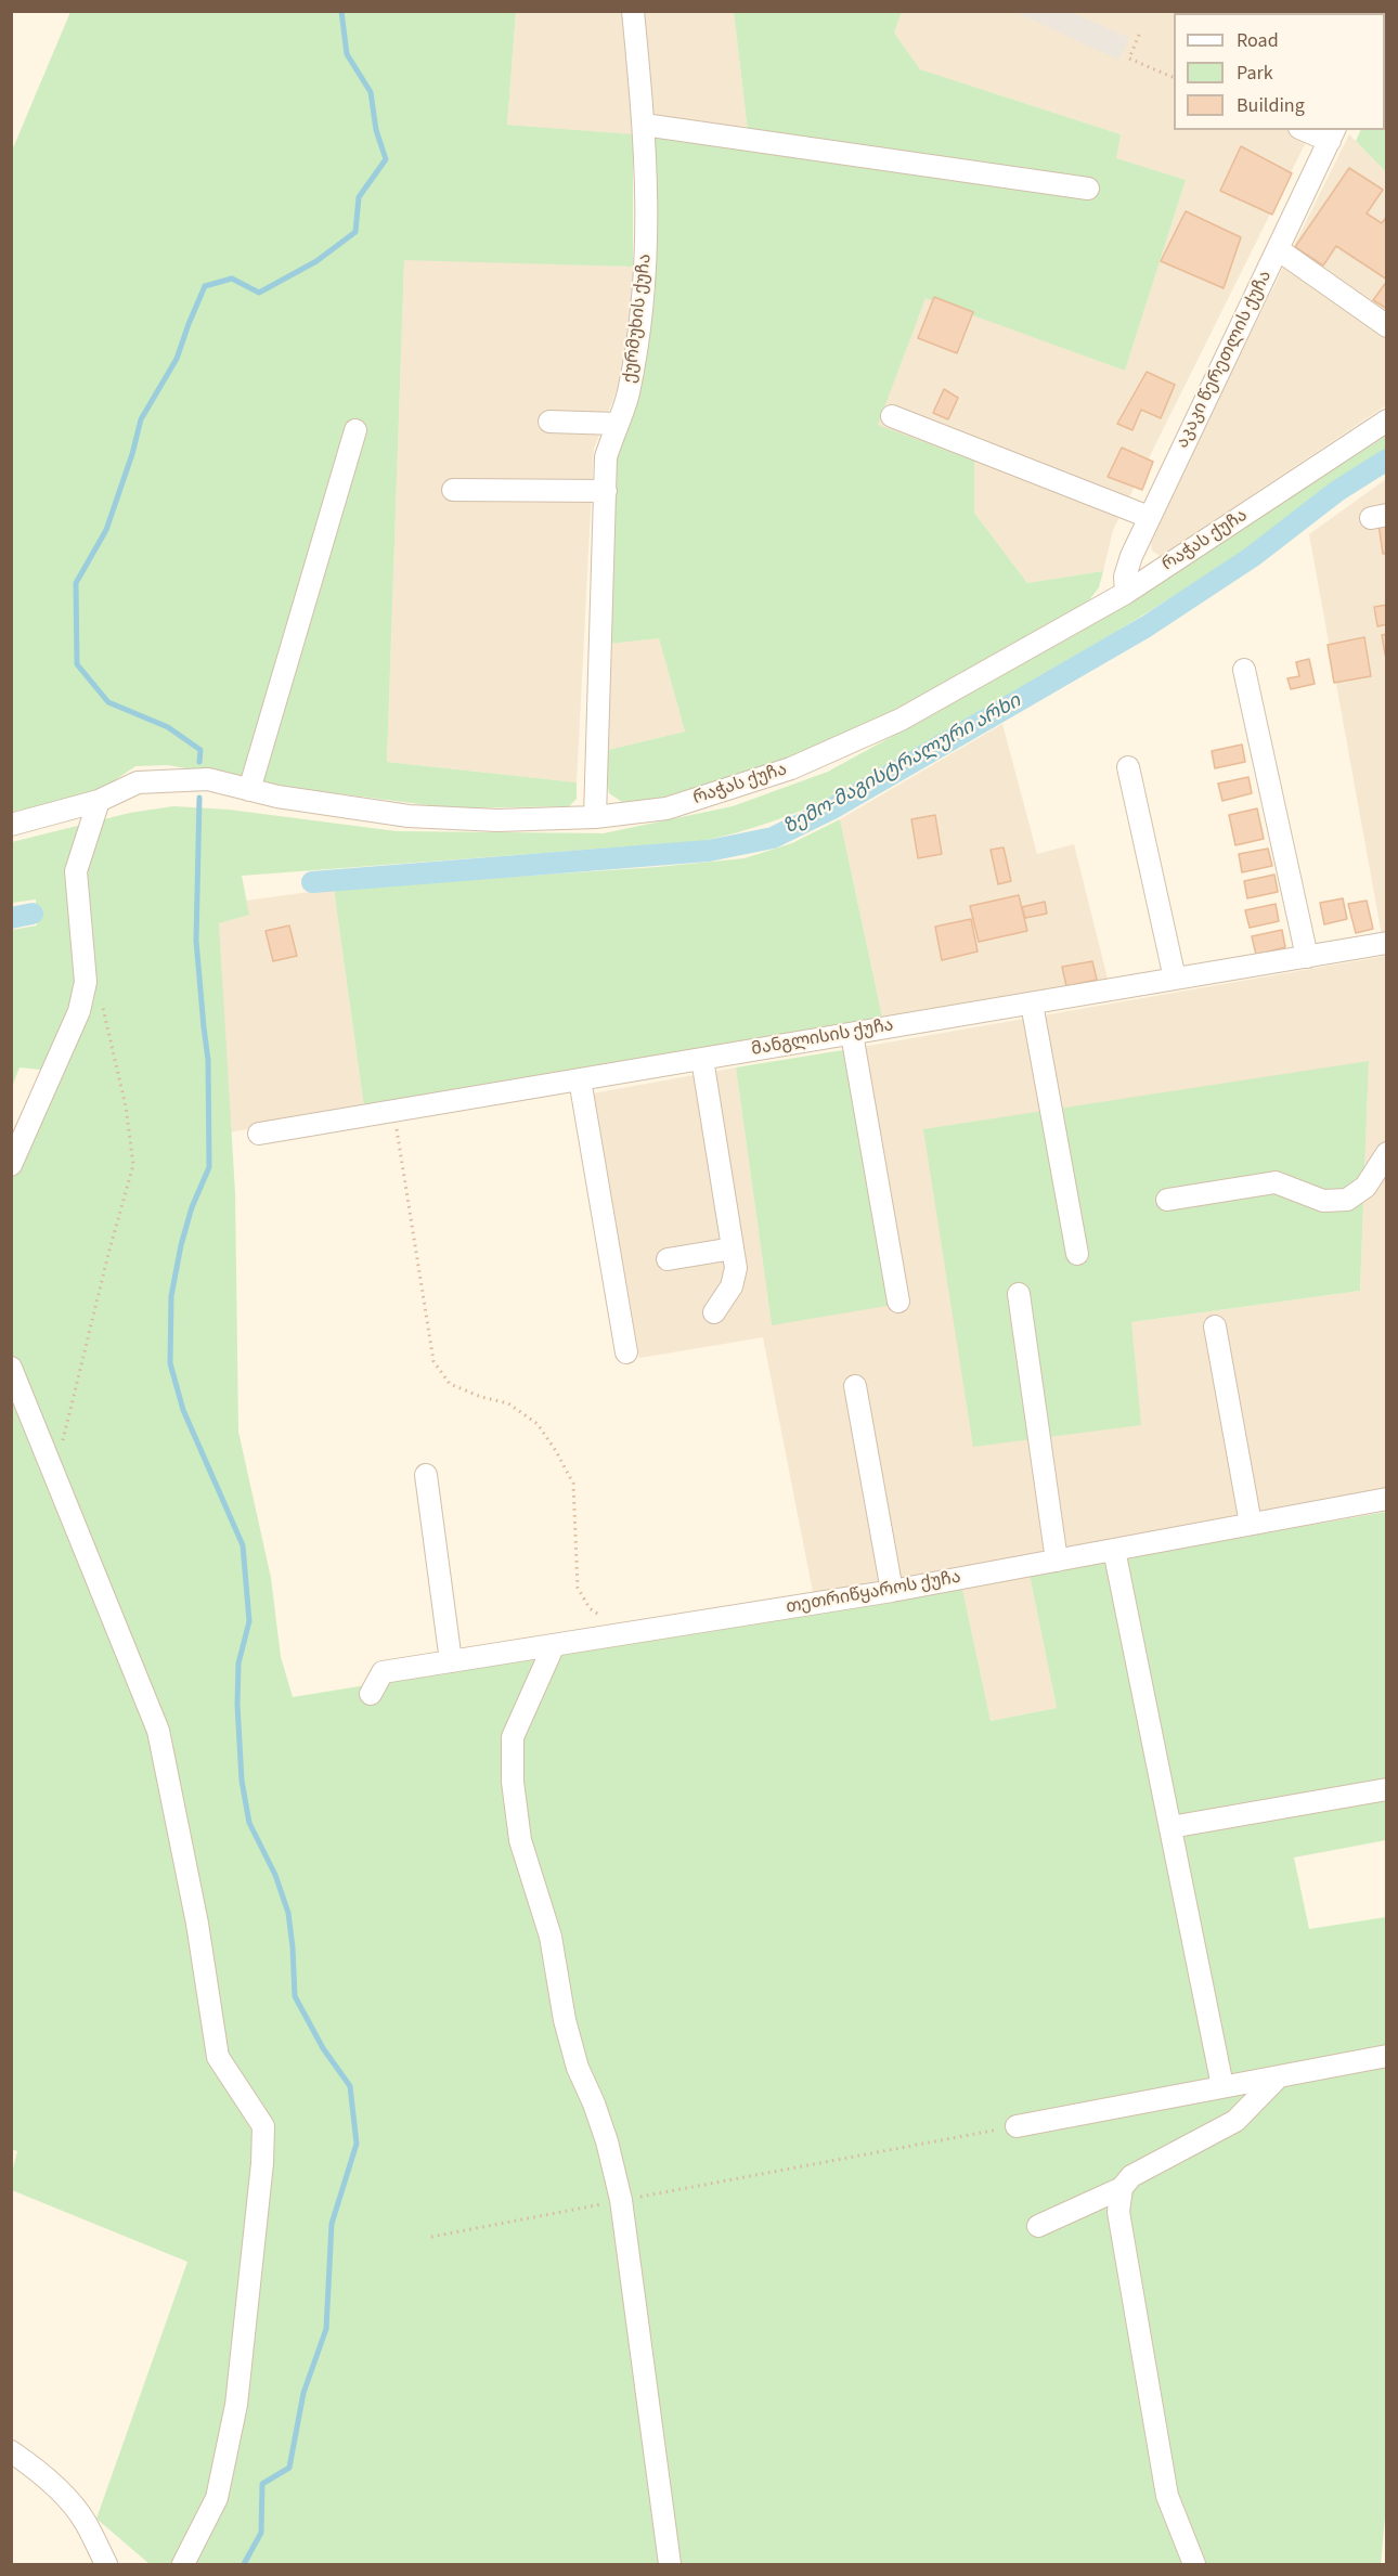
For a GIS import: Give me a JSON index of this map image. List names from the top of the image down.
{
  "streets": {
    "street": [
      "ქურმუხის ქუჩა",
      "აკაკი წერეთლის ქუჩა",
      "რაჭას ქუჩა",
      "მანგლისის ქუჩა",
      "თეთრიწყაროს ქუჩა"
    ]
  },
  "crossings": [
    ["ქურმუხის ქუჩა", "რაჭას ქუჩა"],
    ["აკაკი წერეთლის ქუჩა", "რაჭას ქუჩა"]
  ],
  "water": ["ზემო-მაგისტრალური არხი"],
  "legend": ["Road", "Park", "Building"]
}
